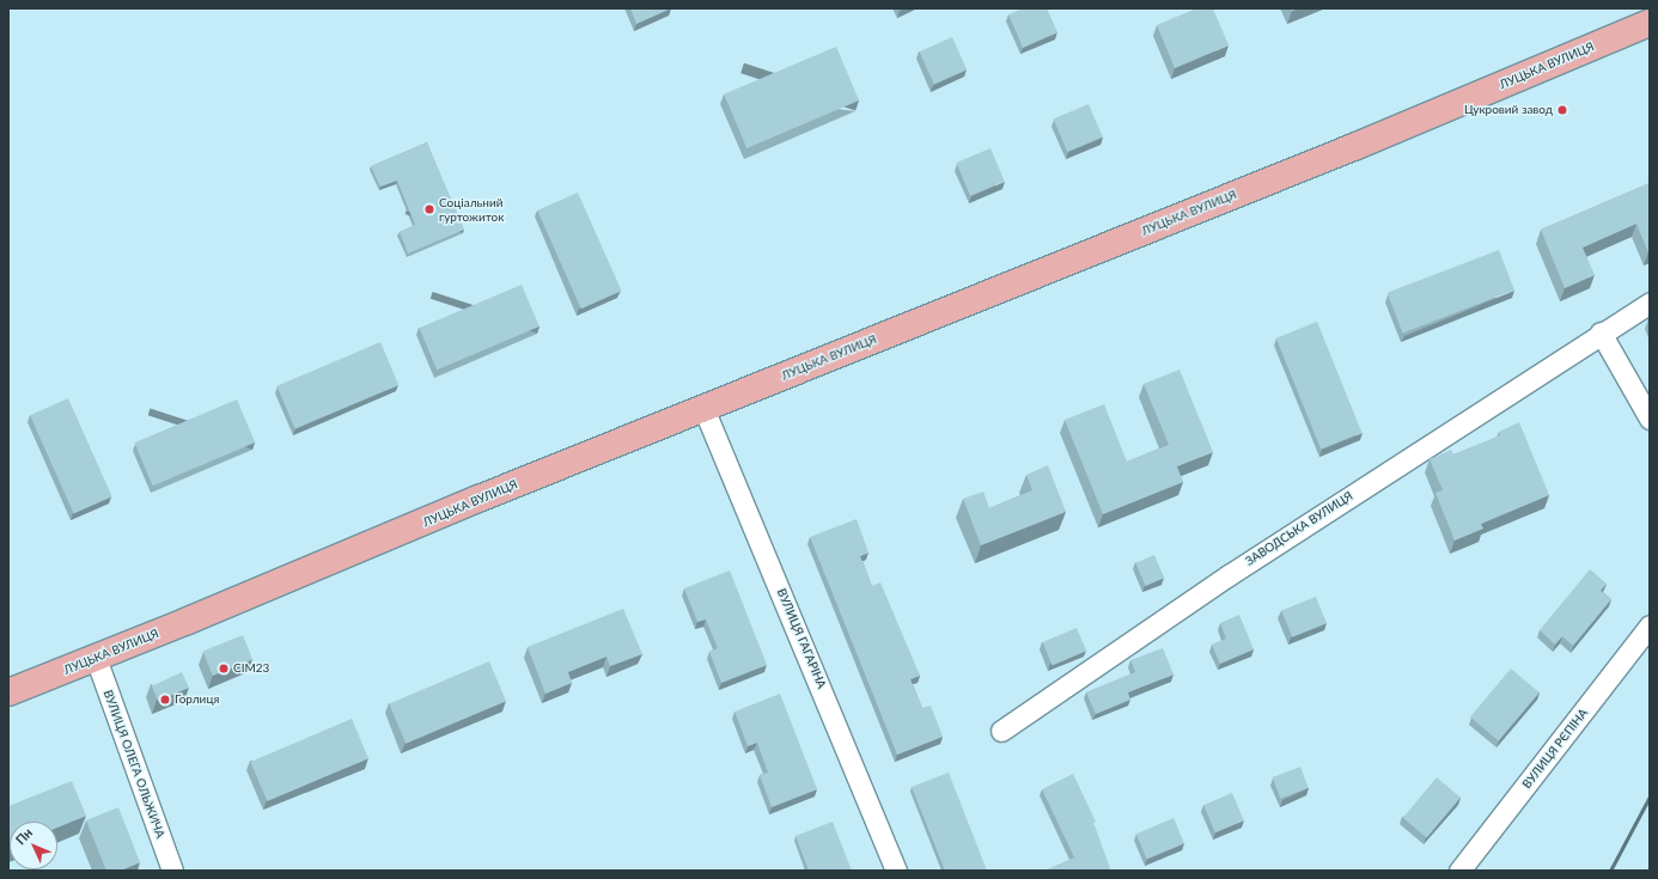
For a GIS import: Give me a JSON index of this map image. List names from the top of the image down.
{
  "streets": {
    "main road": ["ЛУЦЬКА ВУЛИЦЯ"],
    "street": [
      "ЗАВОДСЬКА ВУЛИЦЯ",
      "ВУЛИЦЯ ГАГАРІНА",
      "ВУЛИЦЯ РЄПІНА",
      "ВУЛИЦЯ ОЛЕГА ОЛЬЖИЧА"
    ]
  },
  "crossings": [
    ["ЛУЦЬКА ВУЛИЦЯ", "ВУЛИЦЯ ГАГАРІНА"],
    ["ЛУЦЬКА ВУЛИЦЯ", "ВУЛИЦЯ ОЛЕГА ОЛЬЖИЧА"]
  ],
  "places": [
    "Цукровий завод",
    "Соціальний гуртожиток",
    "СІМ23",
    "Горлиця"
  ],
  "north": "top left"
}
